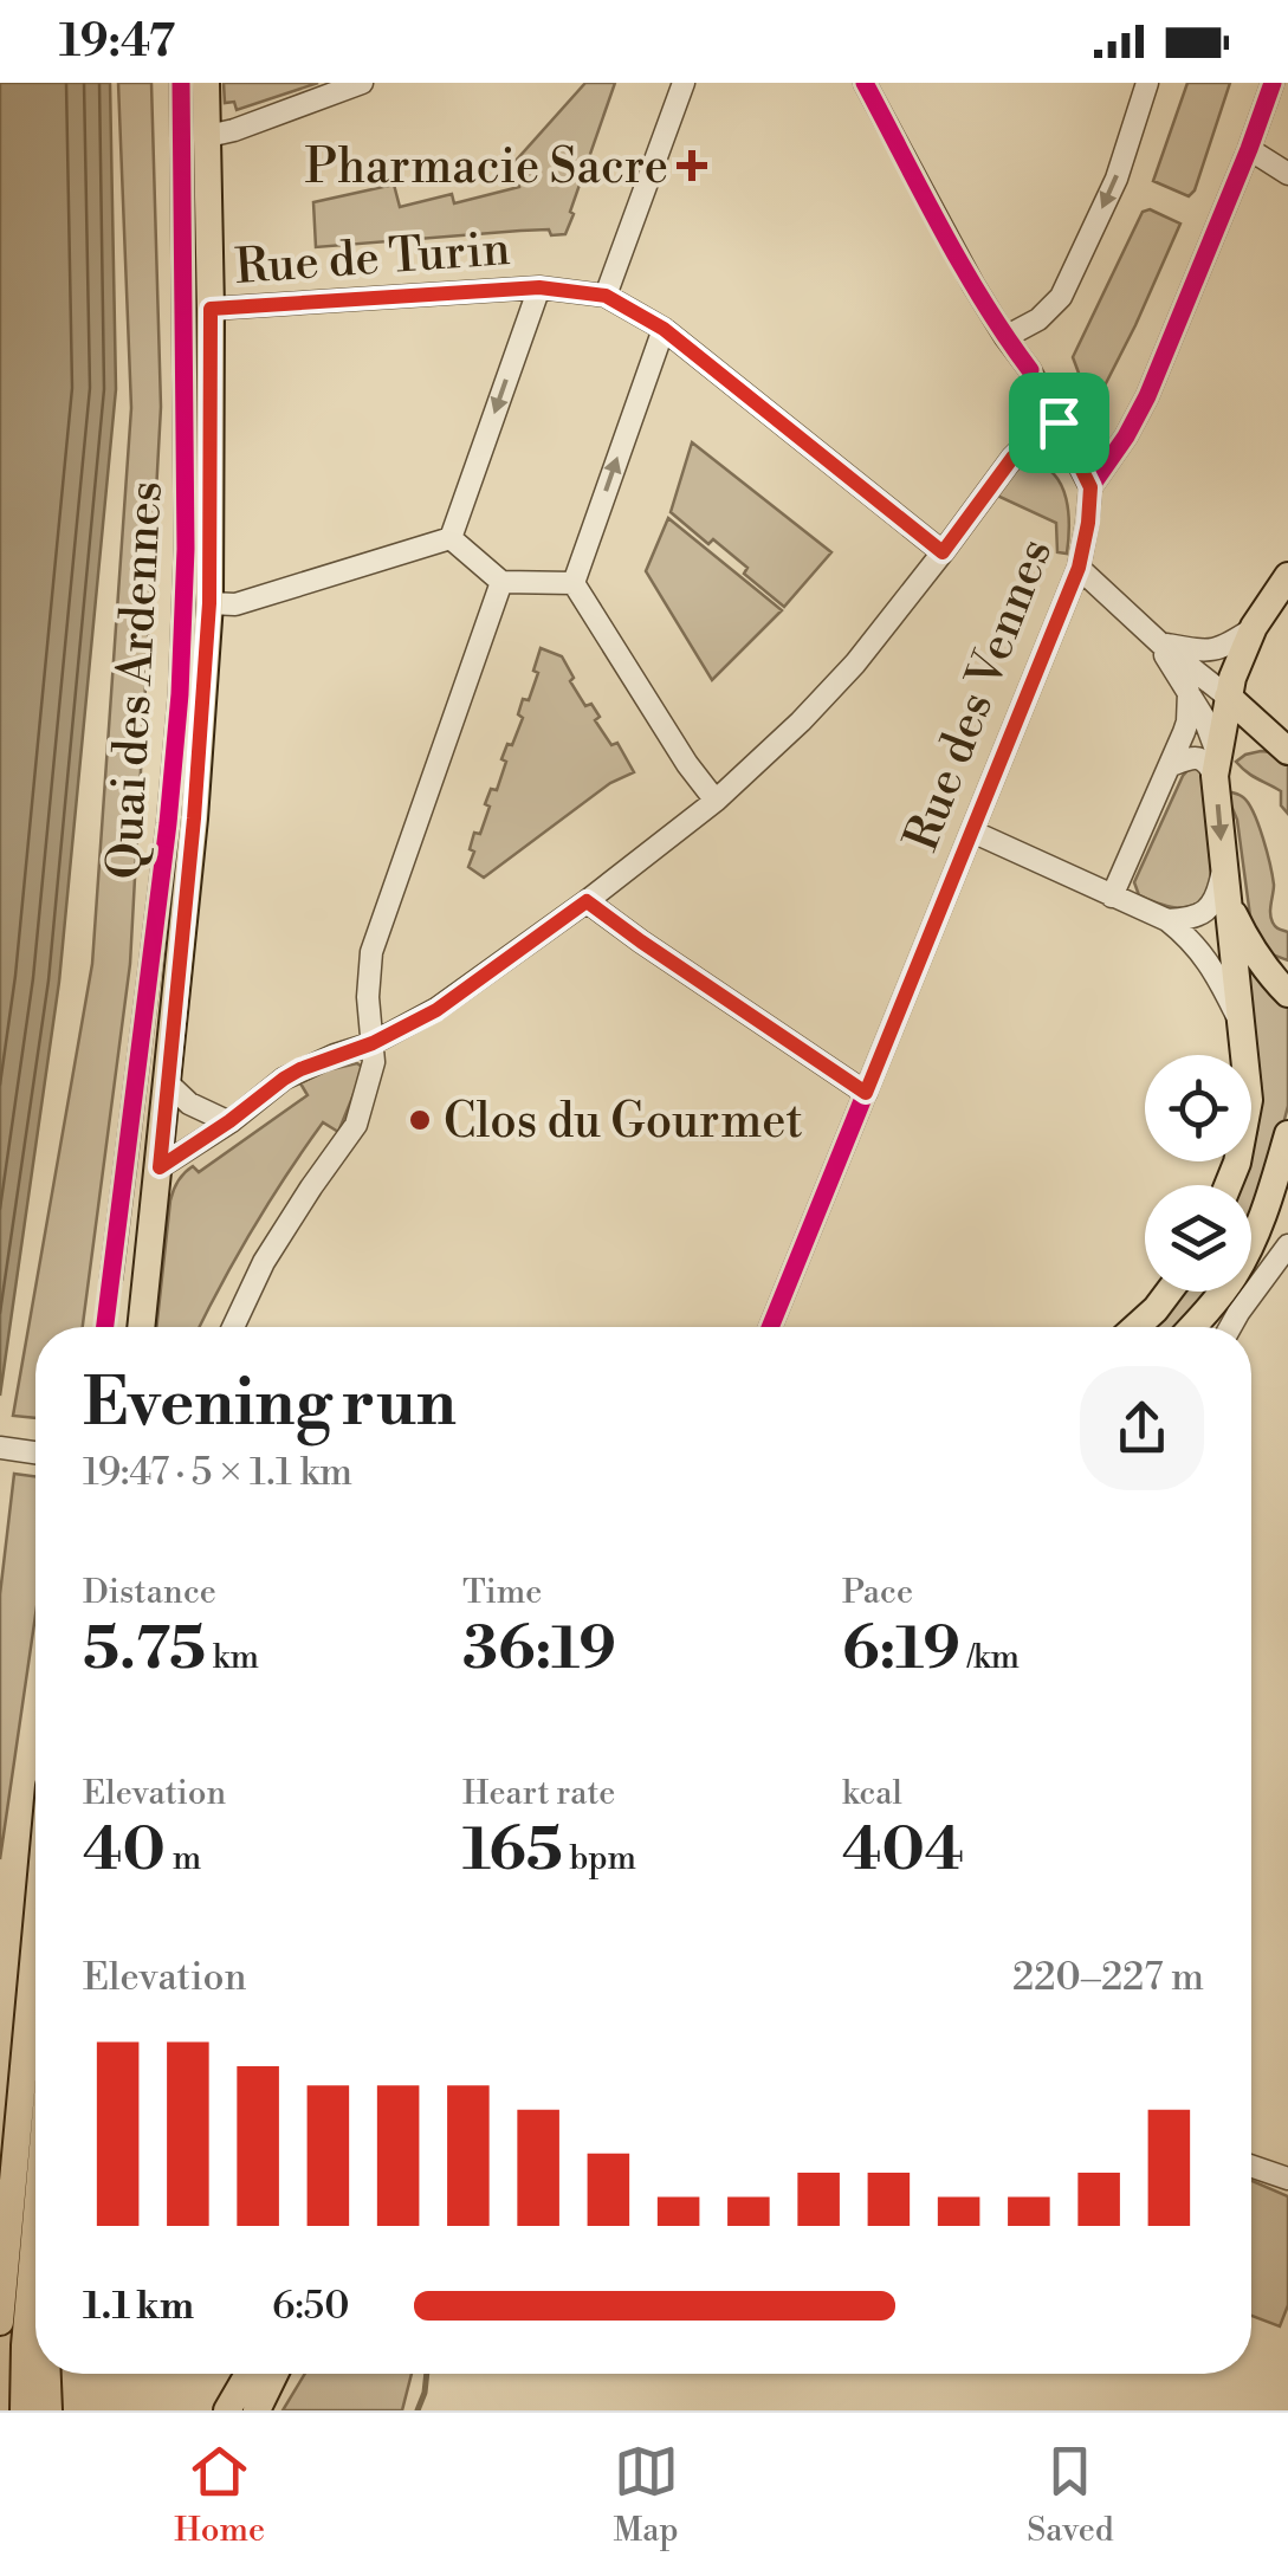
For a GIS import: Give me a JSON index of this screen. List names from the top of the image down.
{
  "streets": {
    "main road": ["Quai des Ardennes"],
    "street": ["Rue de Turin", "Rue des Vennes"]
  },
  "crossings": [
    ["Rue de Turin", "Quai des Ardennes"]
  ],
  "places": {
    "health": ["Pharmacie Sacre"],
    "other": ["Clos du Gourmet"]
  },
  "page": {
    "status": "19:47",
    "heading": ["Evening run", "19:47 · 5 × 1.1 km"],
    "stats": [
      ["Distance", "5.75 km"],
      ["Time", "36:19"],
      ["Pace", "6:19 /km"],
      ["Elevation", "40 m"],
      ["Heart rate", "165 bpm"],
      ["kcal", "404"]
    ],
    "chart": ["Elevation", "220–227 m"],
    "list": [
      {
        "name": "1.1 km",
        "note": "6:50"
      }
    ],
    "tabs": ["Home", "Map", "Saved"]
  }
}
